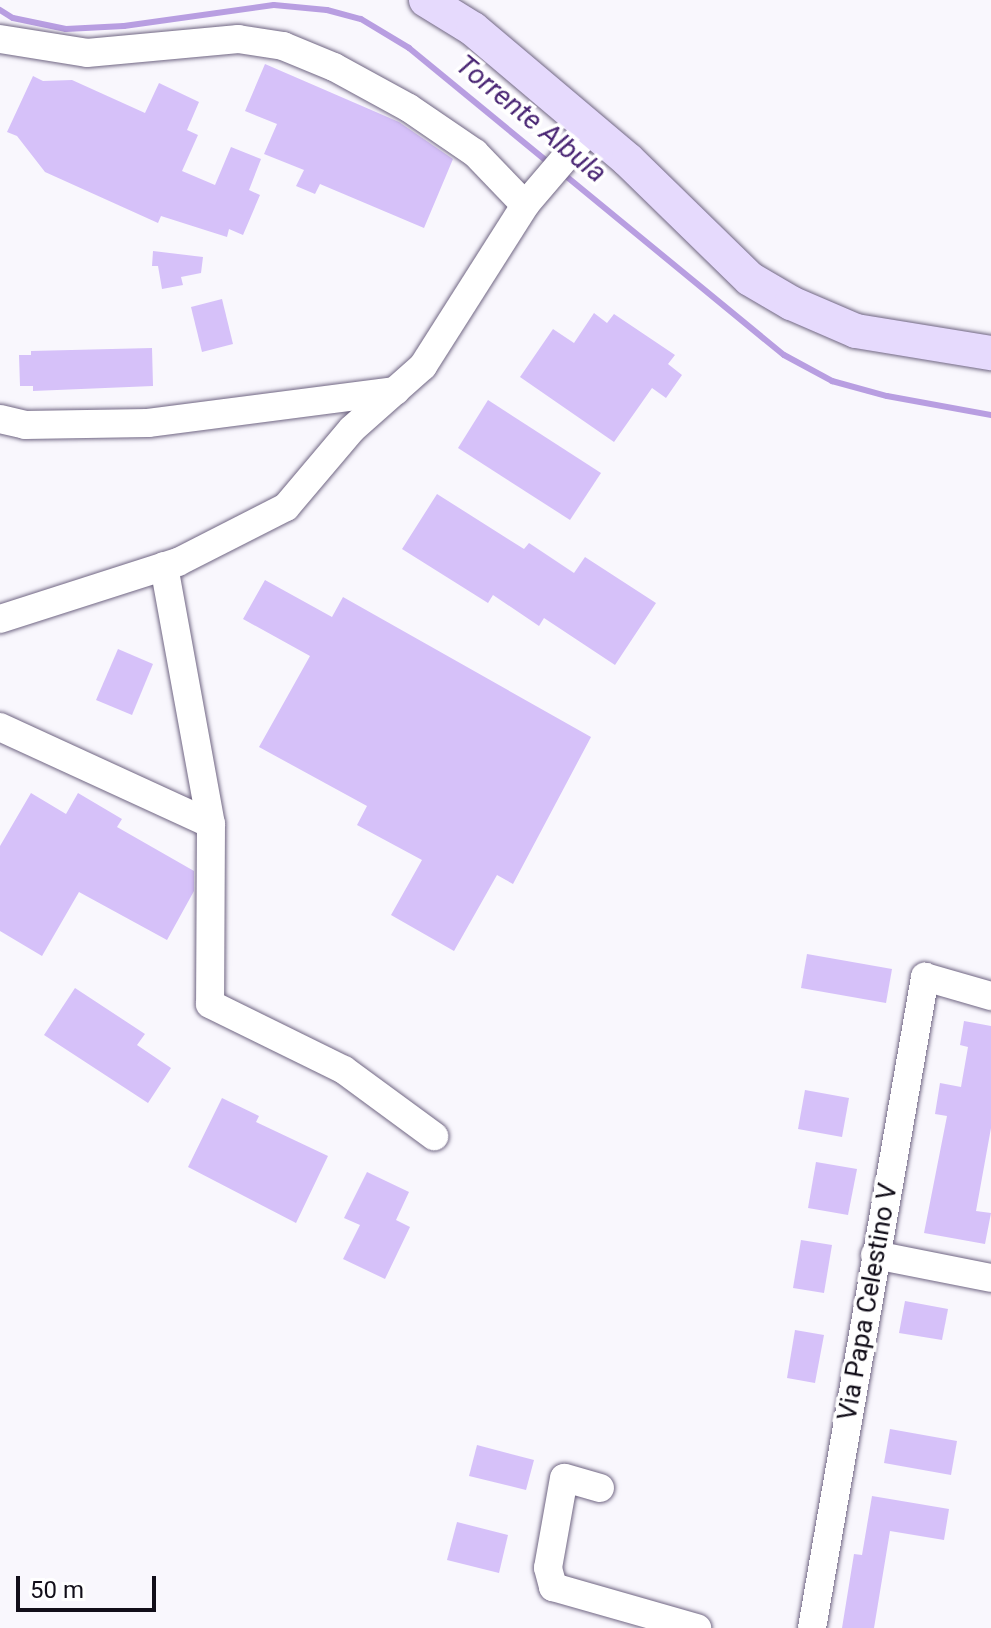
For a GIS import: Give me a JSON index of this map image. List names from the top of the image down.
{
  "streets": {
    "street": ["Via Papa Celestino V"]
  },
  "water": ["Torrente Albula"],
  "scale_bar": "50 m"
}
